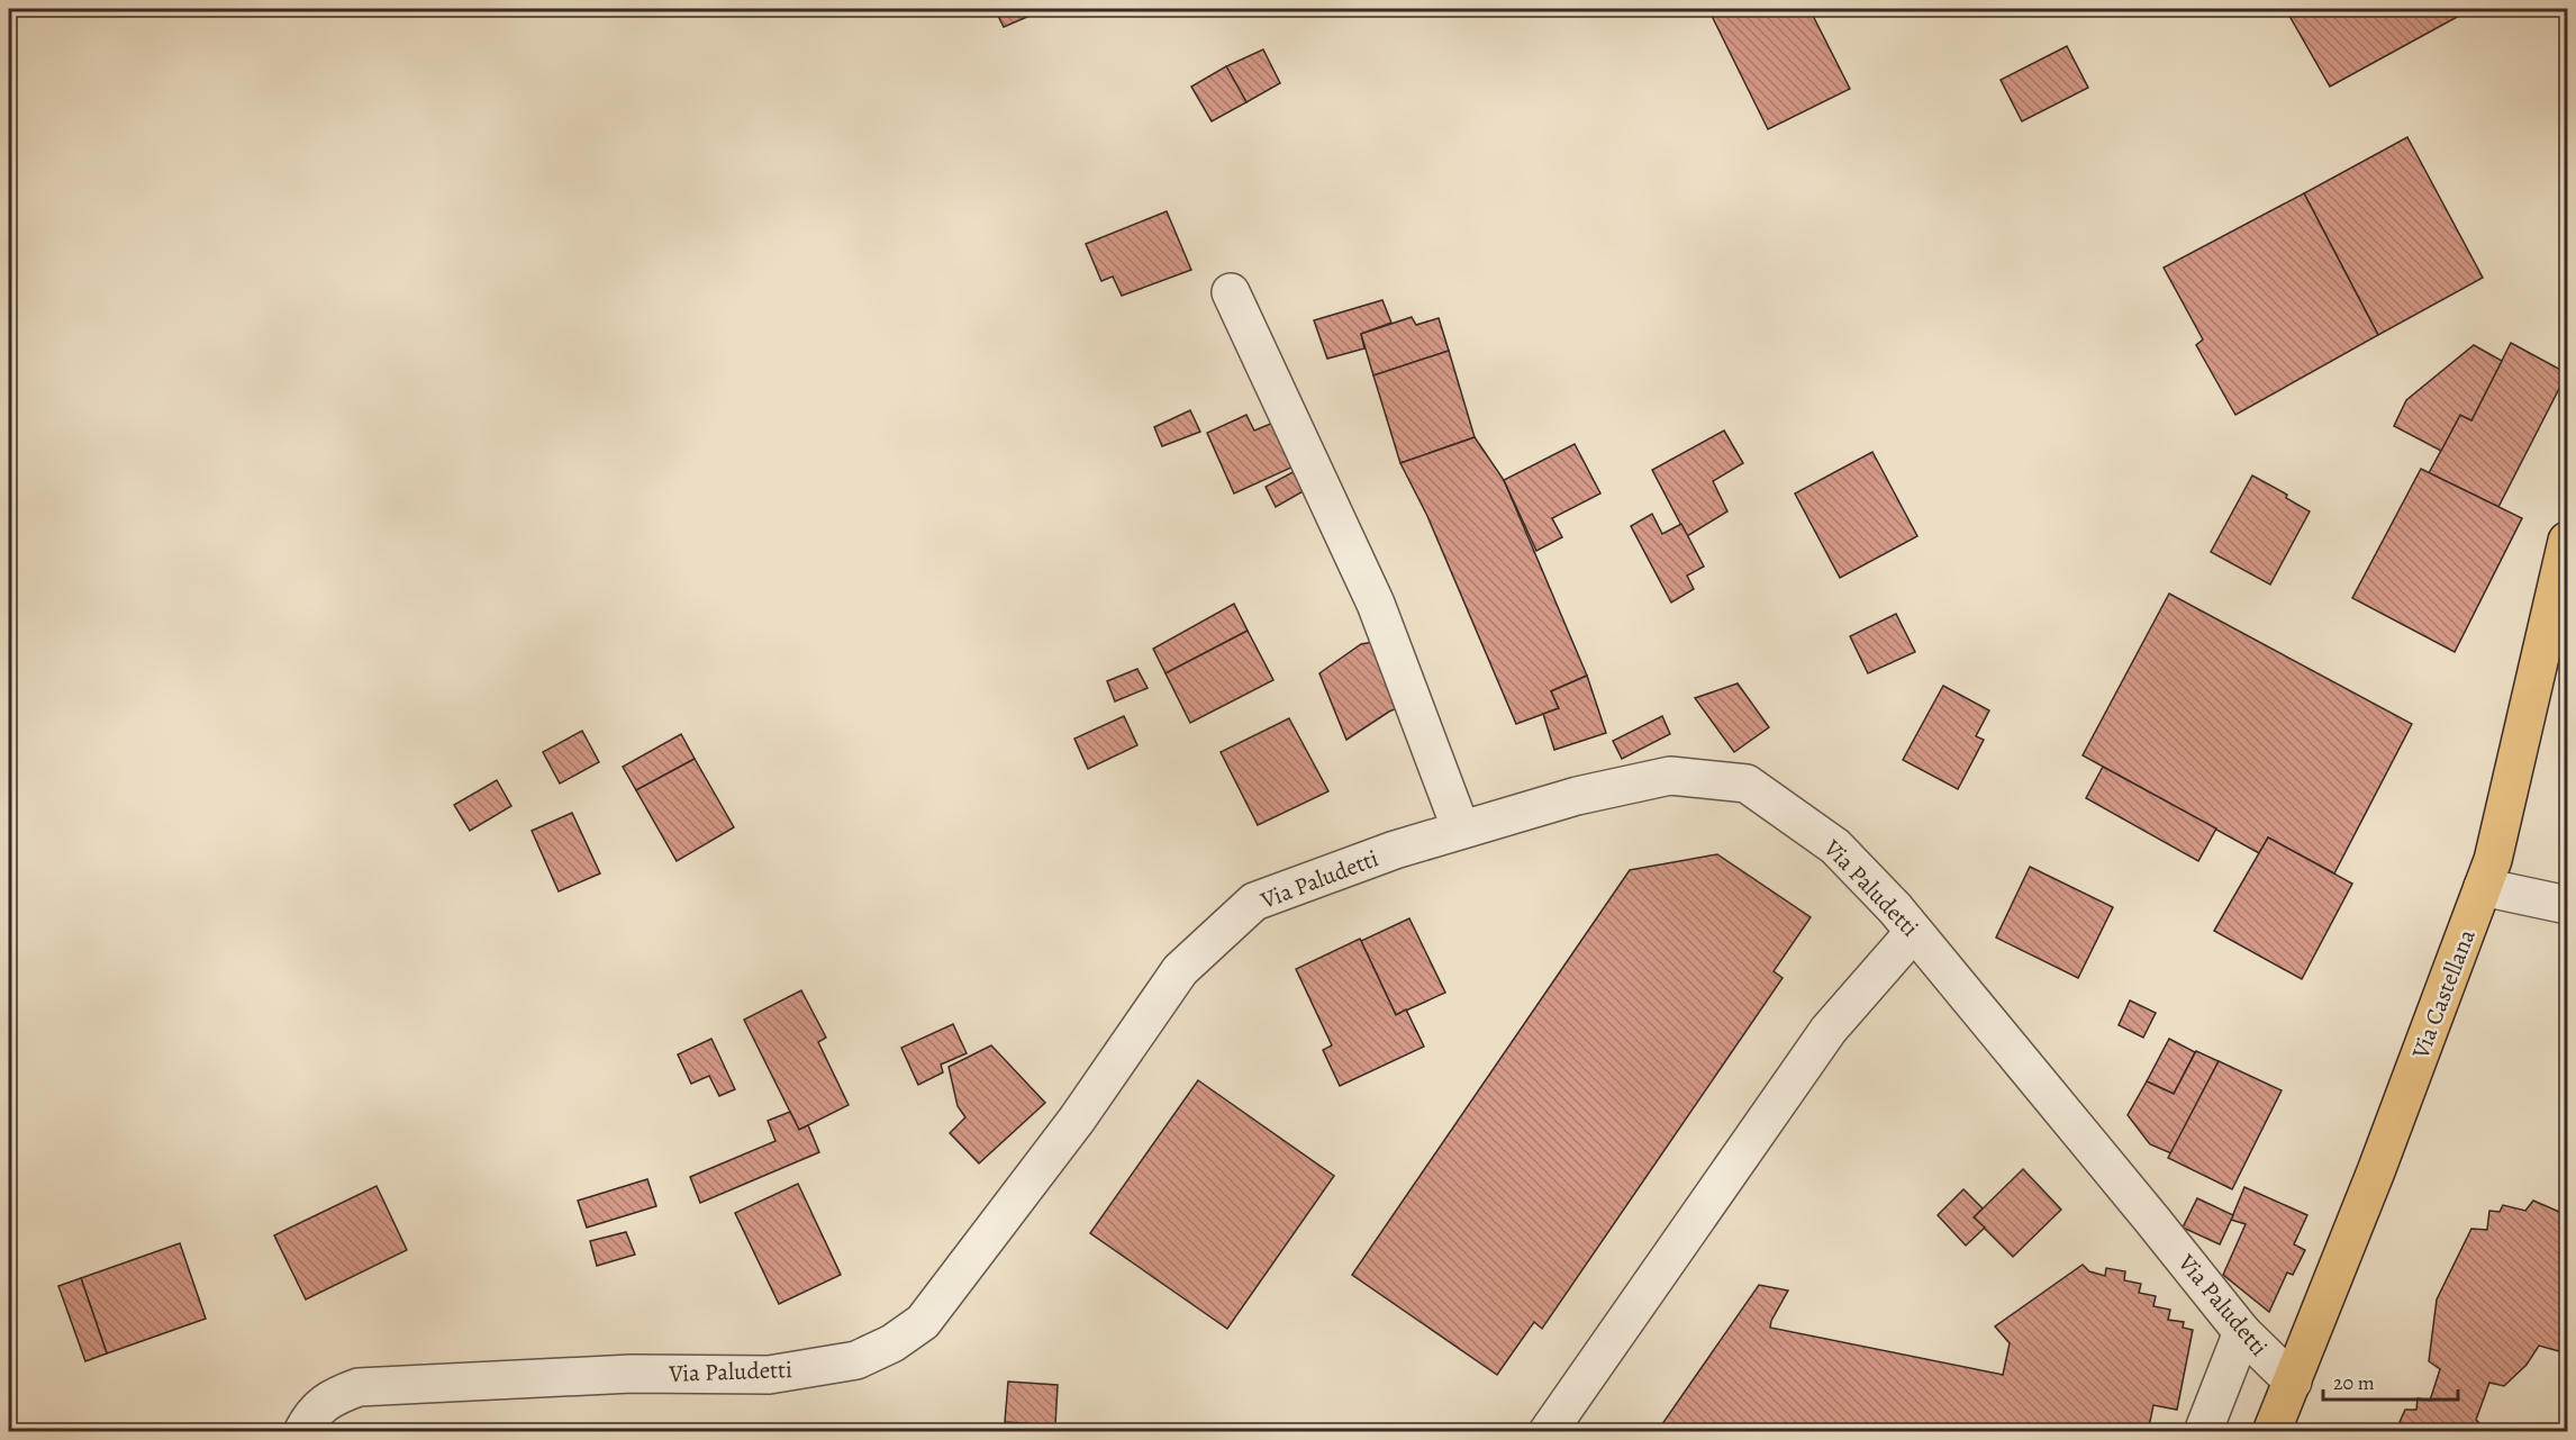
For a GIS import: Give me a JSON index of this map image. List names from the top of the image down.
{
  "streets": {
    "main road": ["Via Castellana"],
    "street": ["Via Paludetti"]
  },
  "crossings": [
    ["Via Paludetti", "Via Castellana"]
  ],
  "scale_bar": "20 m"
}
